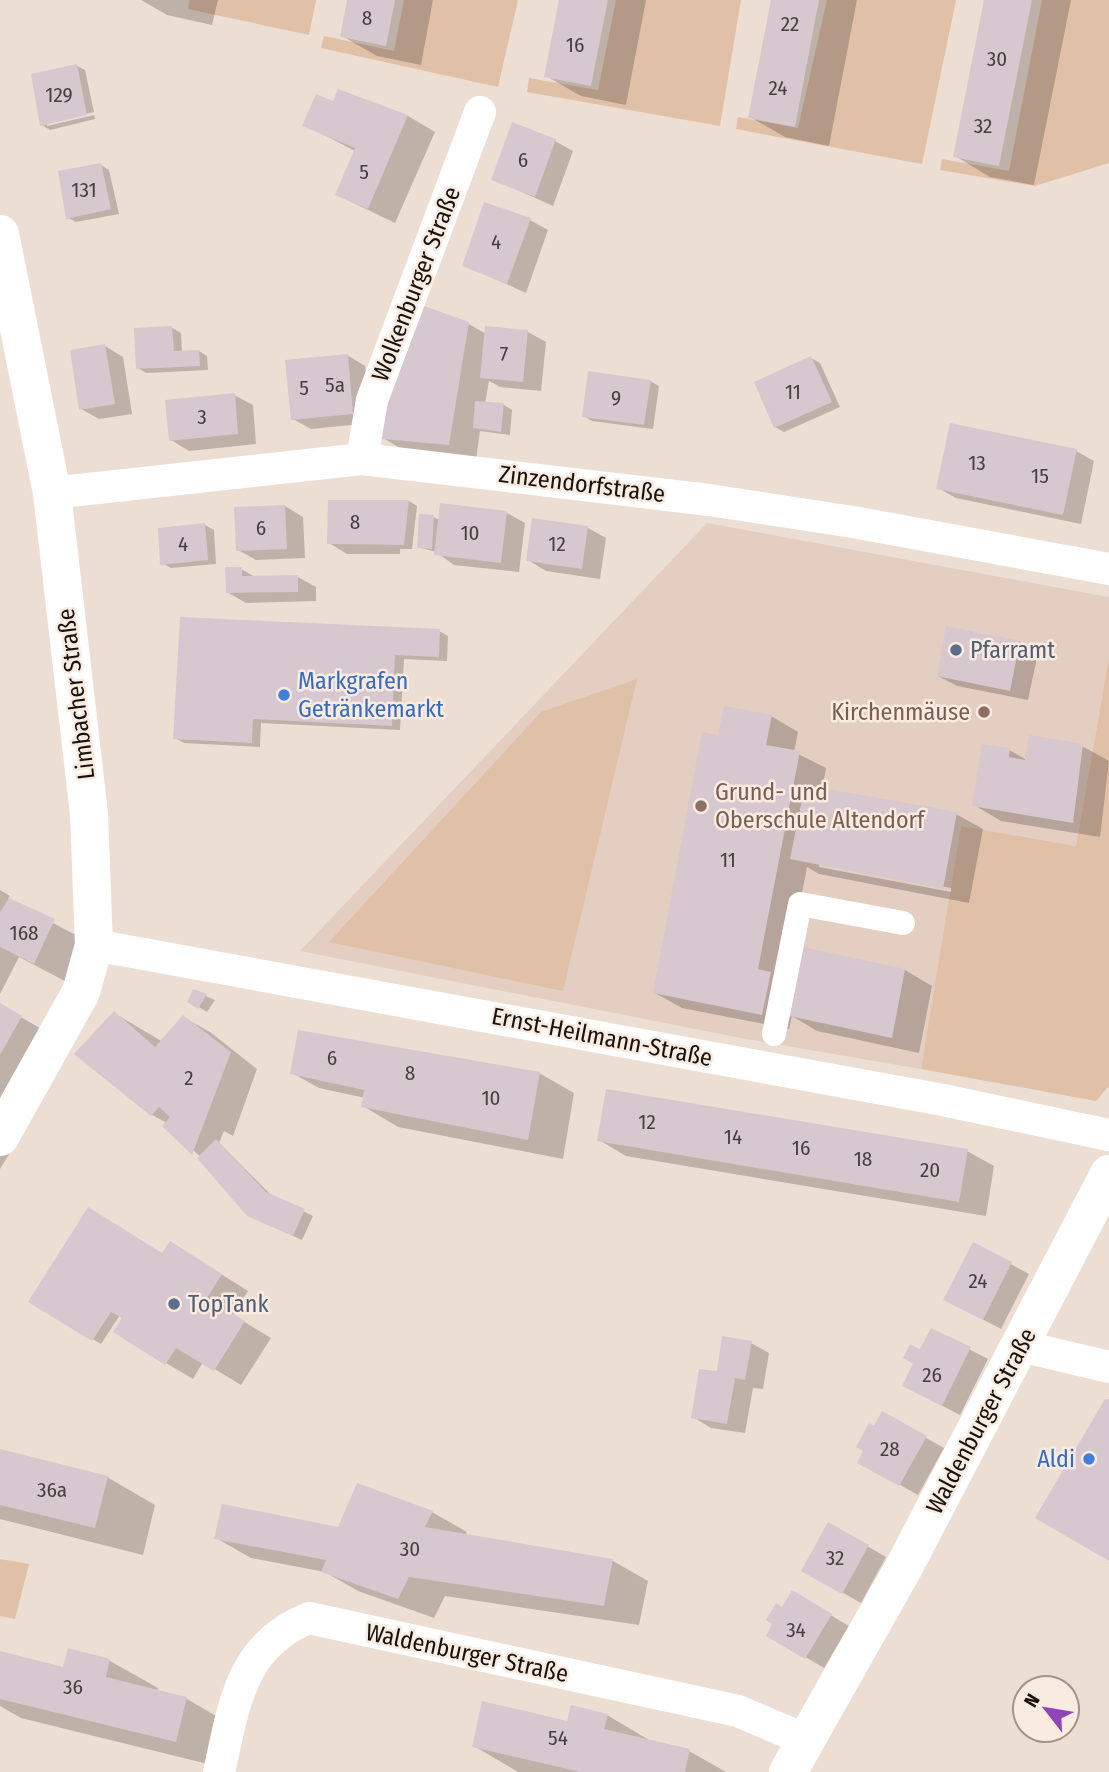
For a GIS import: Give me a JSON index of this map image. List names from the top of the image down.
{
  "streets": {
    "main road": ["Limbacher Straße", "Waldenburger Straße"],
    "street": ["Wolkenburger Straße", "Zinzendorfstraße", "Ernst-Heilmann-Straße"]
  },
  "crossings": [
    ["Wolkenburger Straße", "Zinzendorfstraße"],
    ["Zinzendorfstraße", "Limbacher Straße"],
    ["Limbacher Straße", "Ernst-Heilmann-Straße"]
  ],
  "places": [
    "Pfarramt",
    "Markgrafen Getränkemarkt",
    "Kirchenmäuse",
    "Grund- und Oberschule Altendorf",
    "TopTank",
    "Aldi"
  ],
  "house_numbers": [
    "8",
    "22",
    "16",
    "30",
    "24",
    "129",
    "32",
    "6",
    "5",
    "131",
    "4",
    "7",
    "5a",
    "5",
    "11",
    "9",
    "3",
    "13",
    "15",
    "8",
    "6",
    "10",
    "4",
    "12",
    "11",
    "168",
    "6",
    "8",
    "2",
    "10",
    "12",
    "14",
    "16",
    "18",
    "20",
    "24",
    "26",
    "28",
    "36a",
    "30",
    "32",
    "34",
    "36",
    "54"
  ],
  "north": "top left"
}
